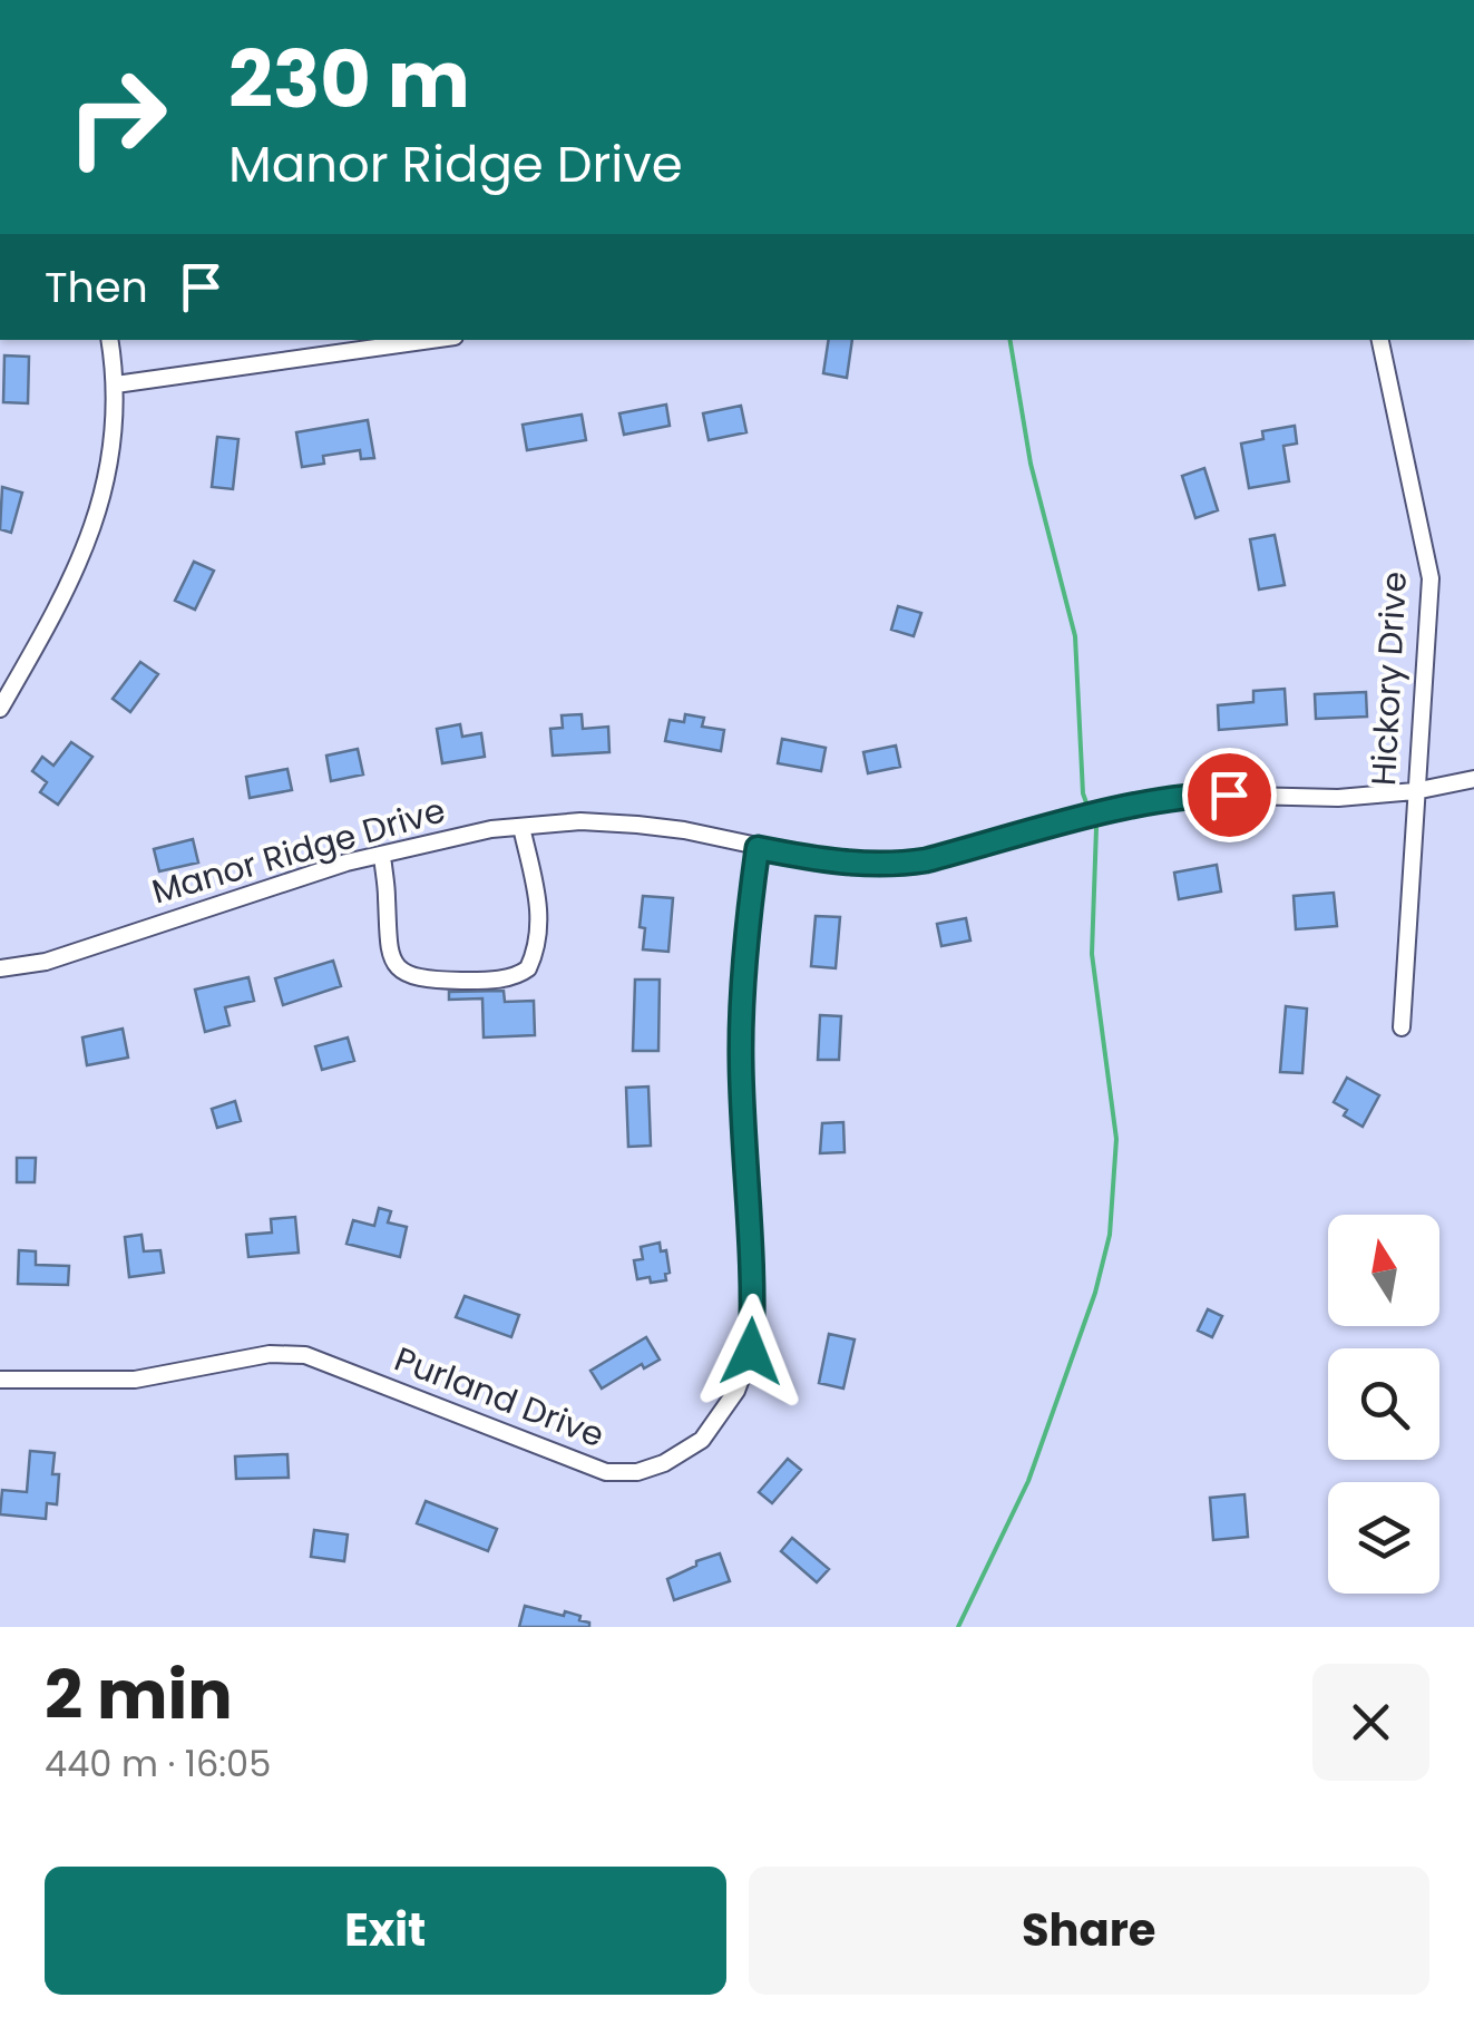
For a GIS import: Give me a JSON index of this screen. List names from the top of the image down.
{
  "streets": {
    "street": ["Hickory Drive", "Manor Ridge Drive", "Purland Drive"]
  },
  "crossings": [
    ["Hickory Drive", "Manor Ridge Drive"],
    ["Manor Ridge Drive", "Purland Drive"]
  ],
  "north": "top",
  "page": {
    "turn": ["230 m", "Manor Ridge Drive"],
    "then": "Then",
    "heading": ["2 min", "440 m · 16:05"],
    "buttons": ["Exit", "Share"]
  }
}
